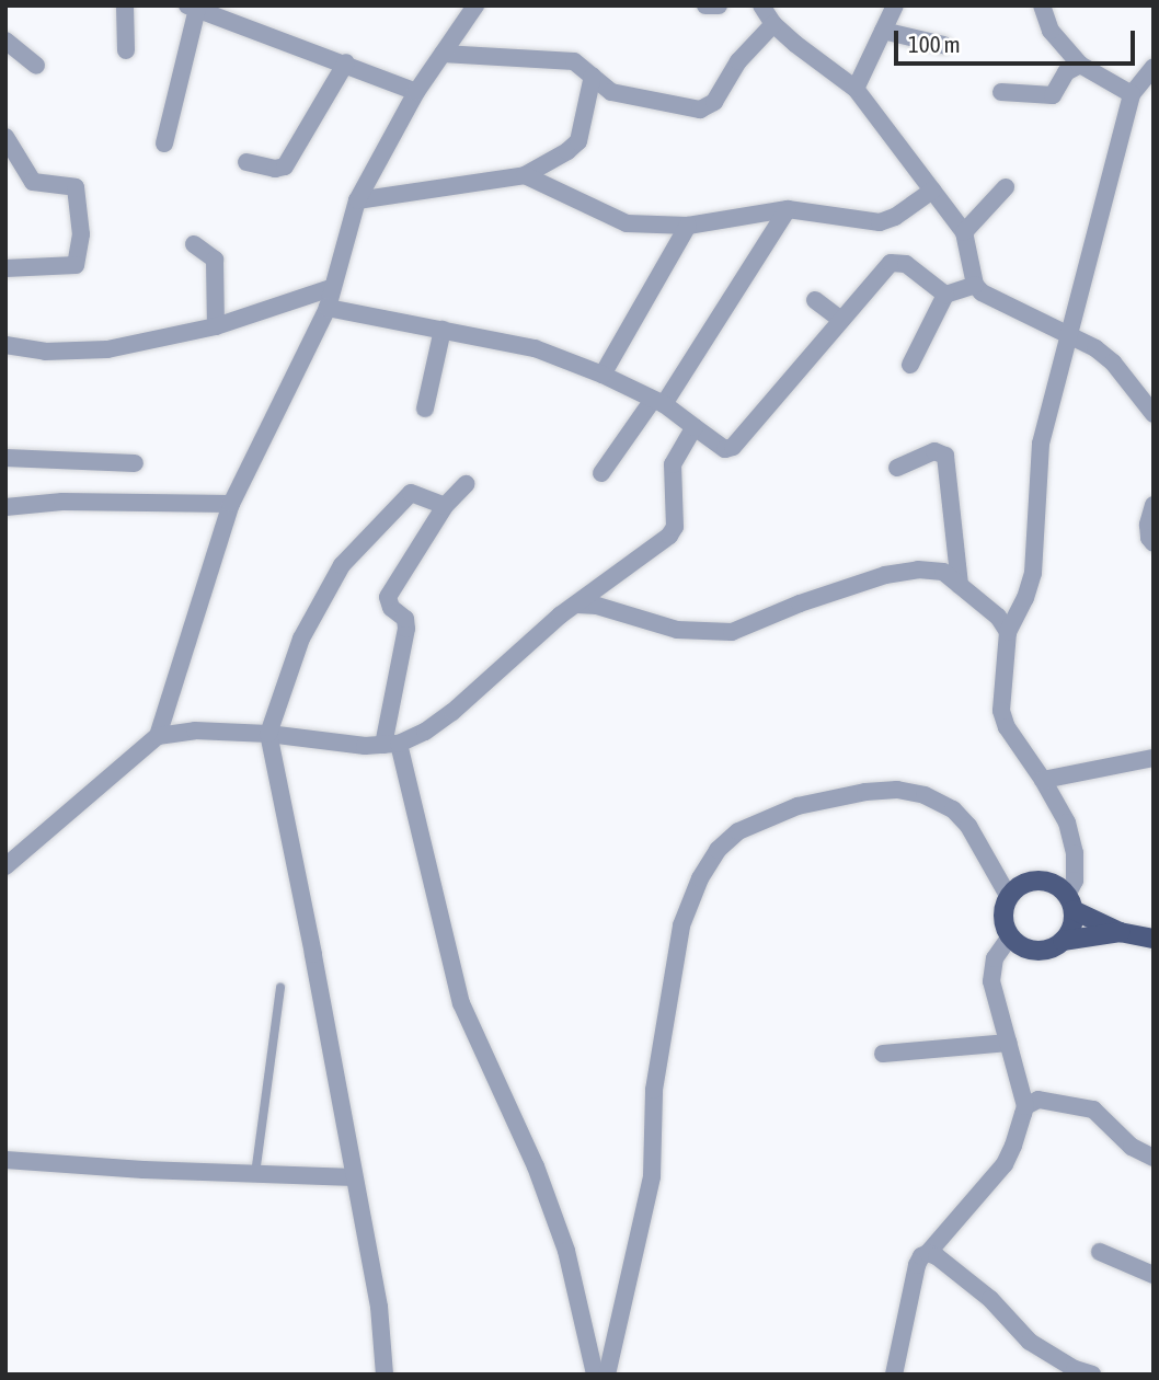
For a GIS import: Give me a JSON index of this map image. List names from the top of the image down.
{
  "scale_bar": "100 m"
}
